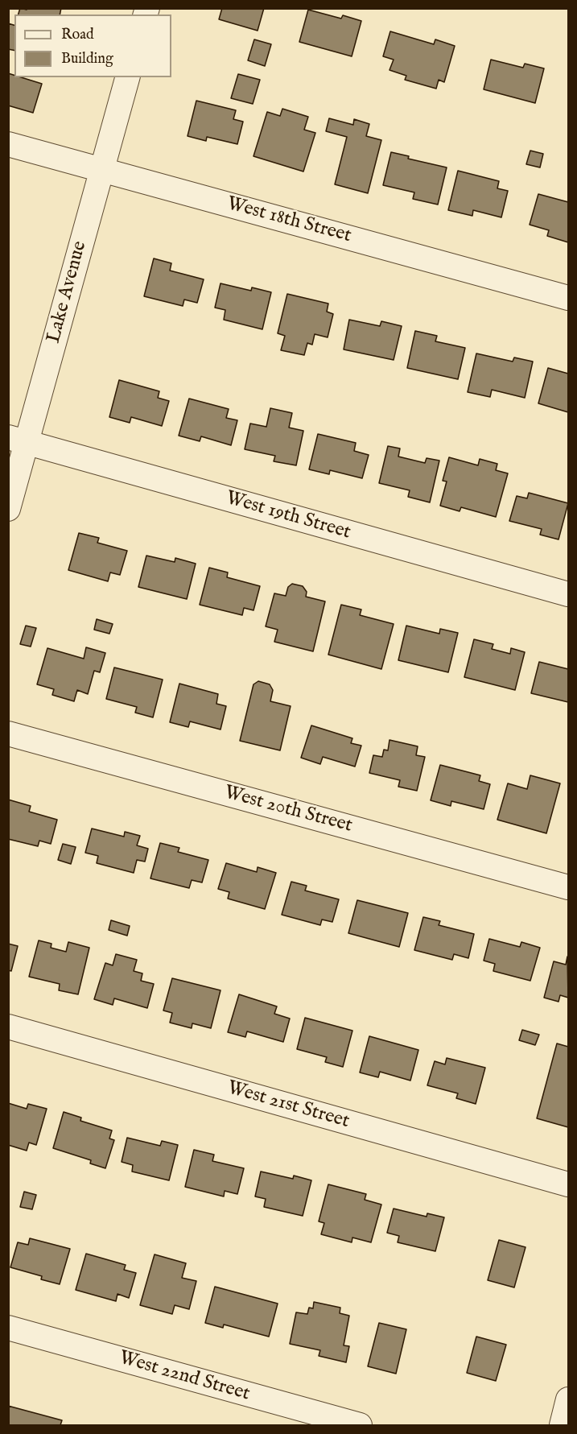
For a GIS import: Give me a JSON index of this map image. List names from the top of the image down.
{
  "streets": {
    "street": [
      "West 18th Street",
      "Lake Avenue",
      "West 19th Street",
      "West 20th Street",
      "West 21st Street",
      "West 22nd Street"
    ]
  },
  "crossings": [
    ["West 18th Street", "Lake Avenue"],
    ["Lake Avenue", "West 19th Street"]
  ],
  "legend": ["Road", "Building"]
}
